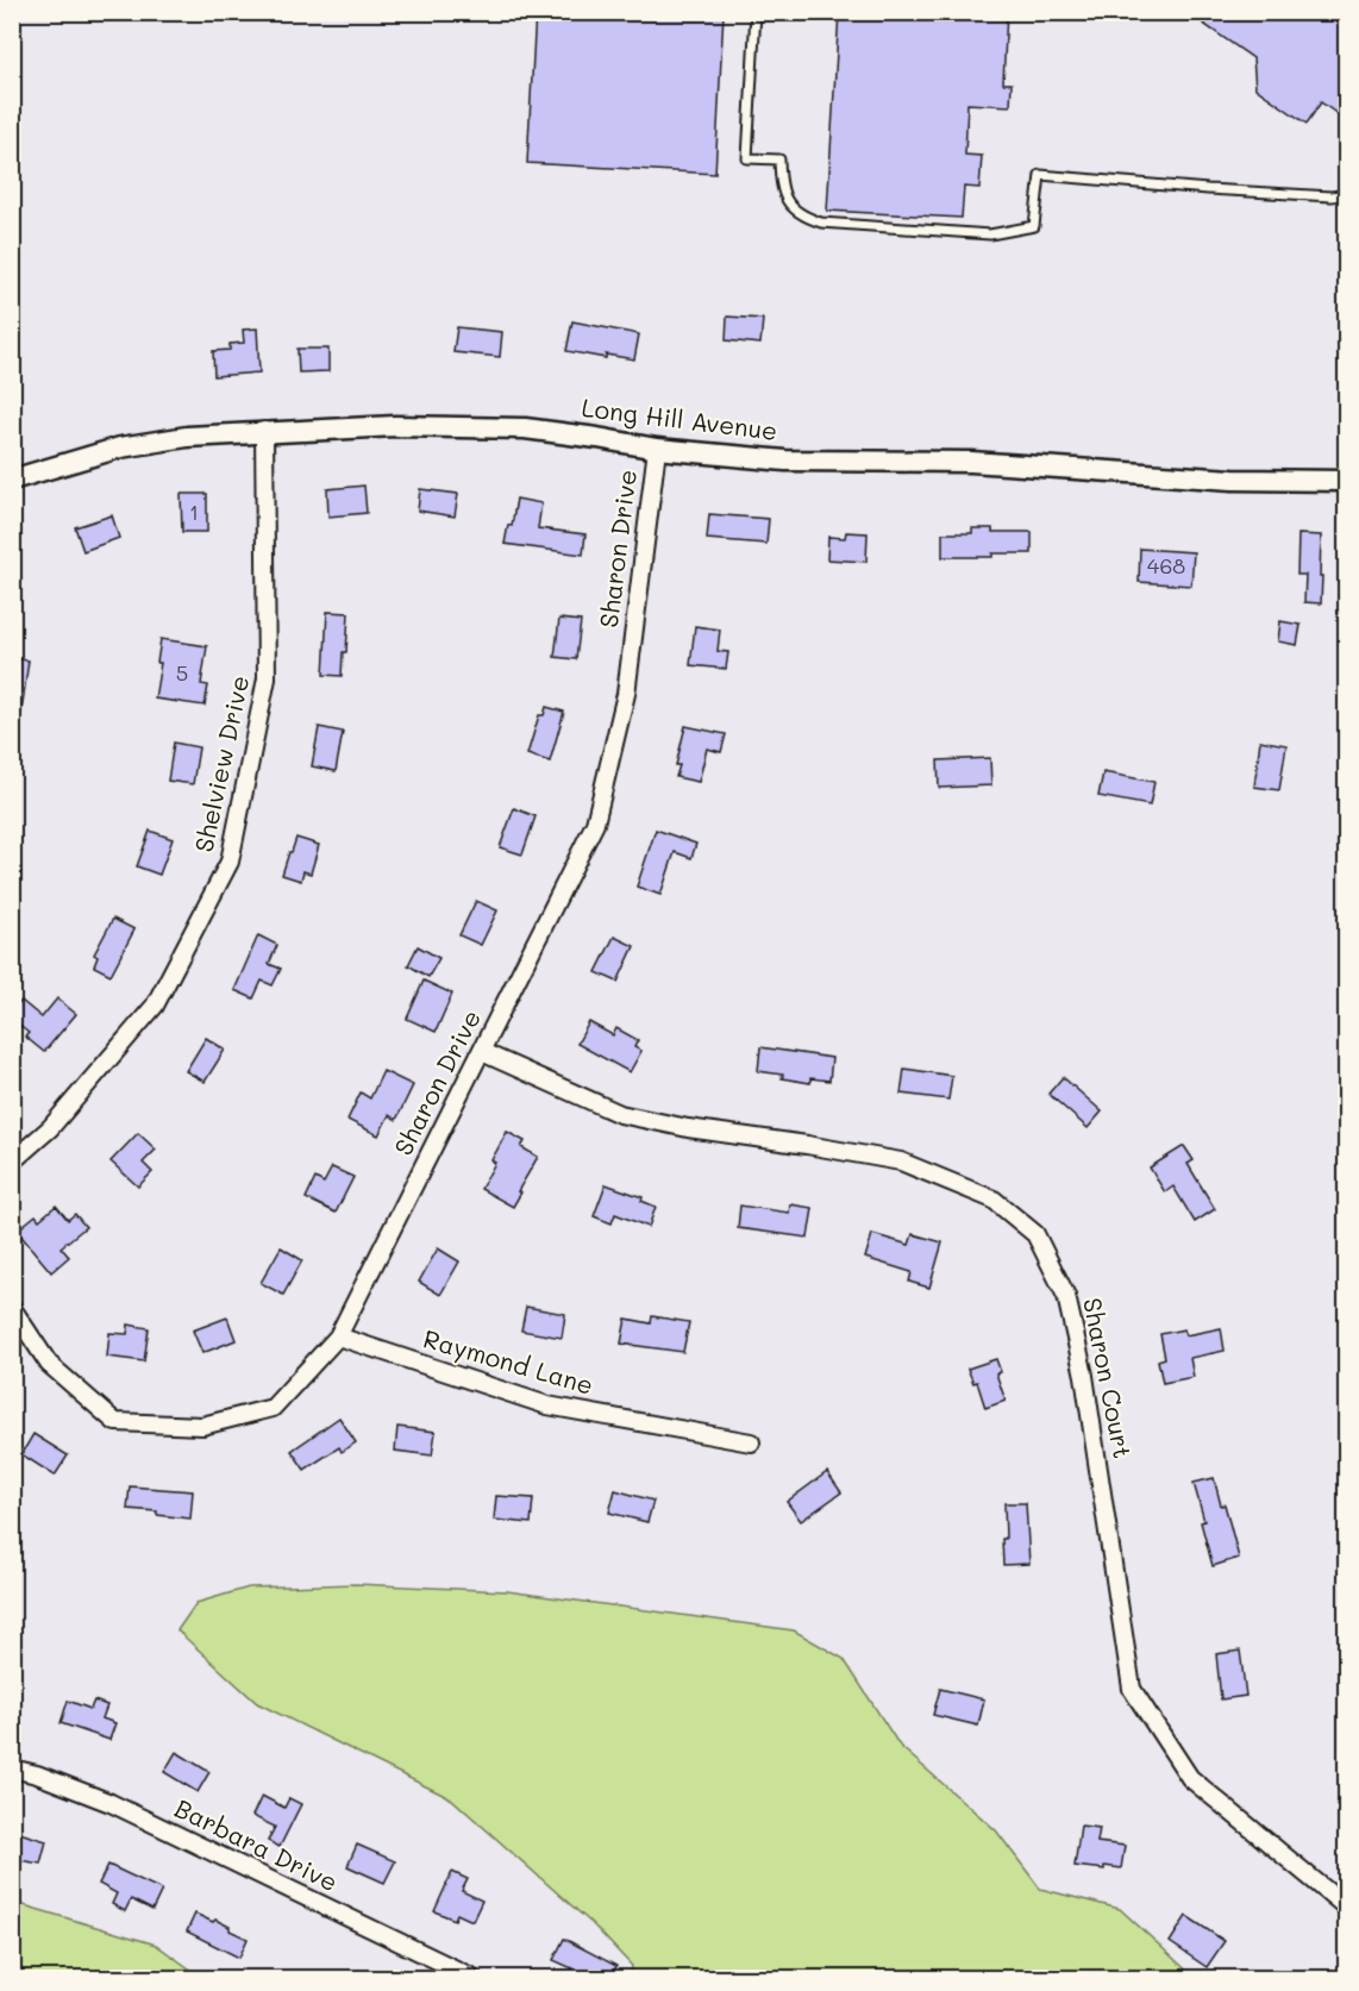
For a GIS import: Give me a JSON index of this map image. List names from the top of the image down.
{
  "streets": {
    "street": [
      "Long Hill Avenue",
      "Sharon Drive",
      "Shelview Drive",
      "Raymond Lane",
      "Sharon Court",
      "Barbara Drive"
    ]
  },
  "crossings": [
    ["Long Hill Avenue", "Sharon Drive"],
    ["Long Hill Avenue", "Shelview Drive"],
    ["Sharon Drive", "Raymond Lane"],
    ["Sharon Drive", "Sharon Court"]
  ],
  "house_numbers": ["1", "468", "5"]
}
